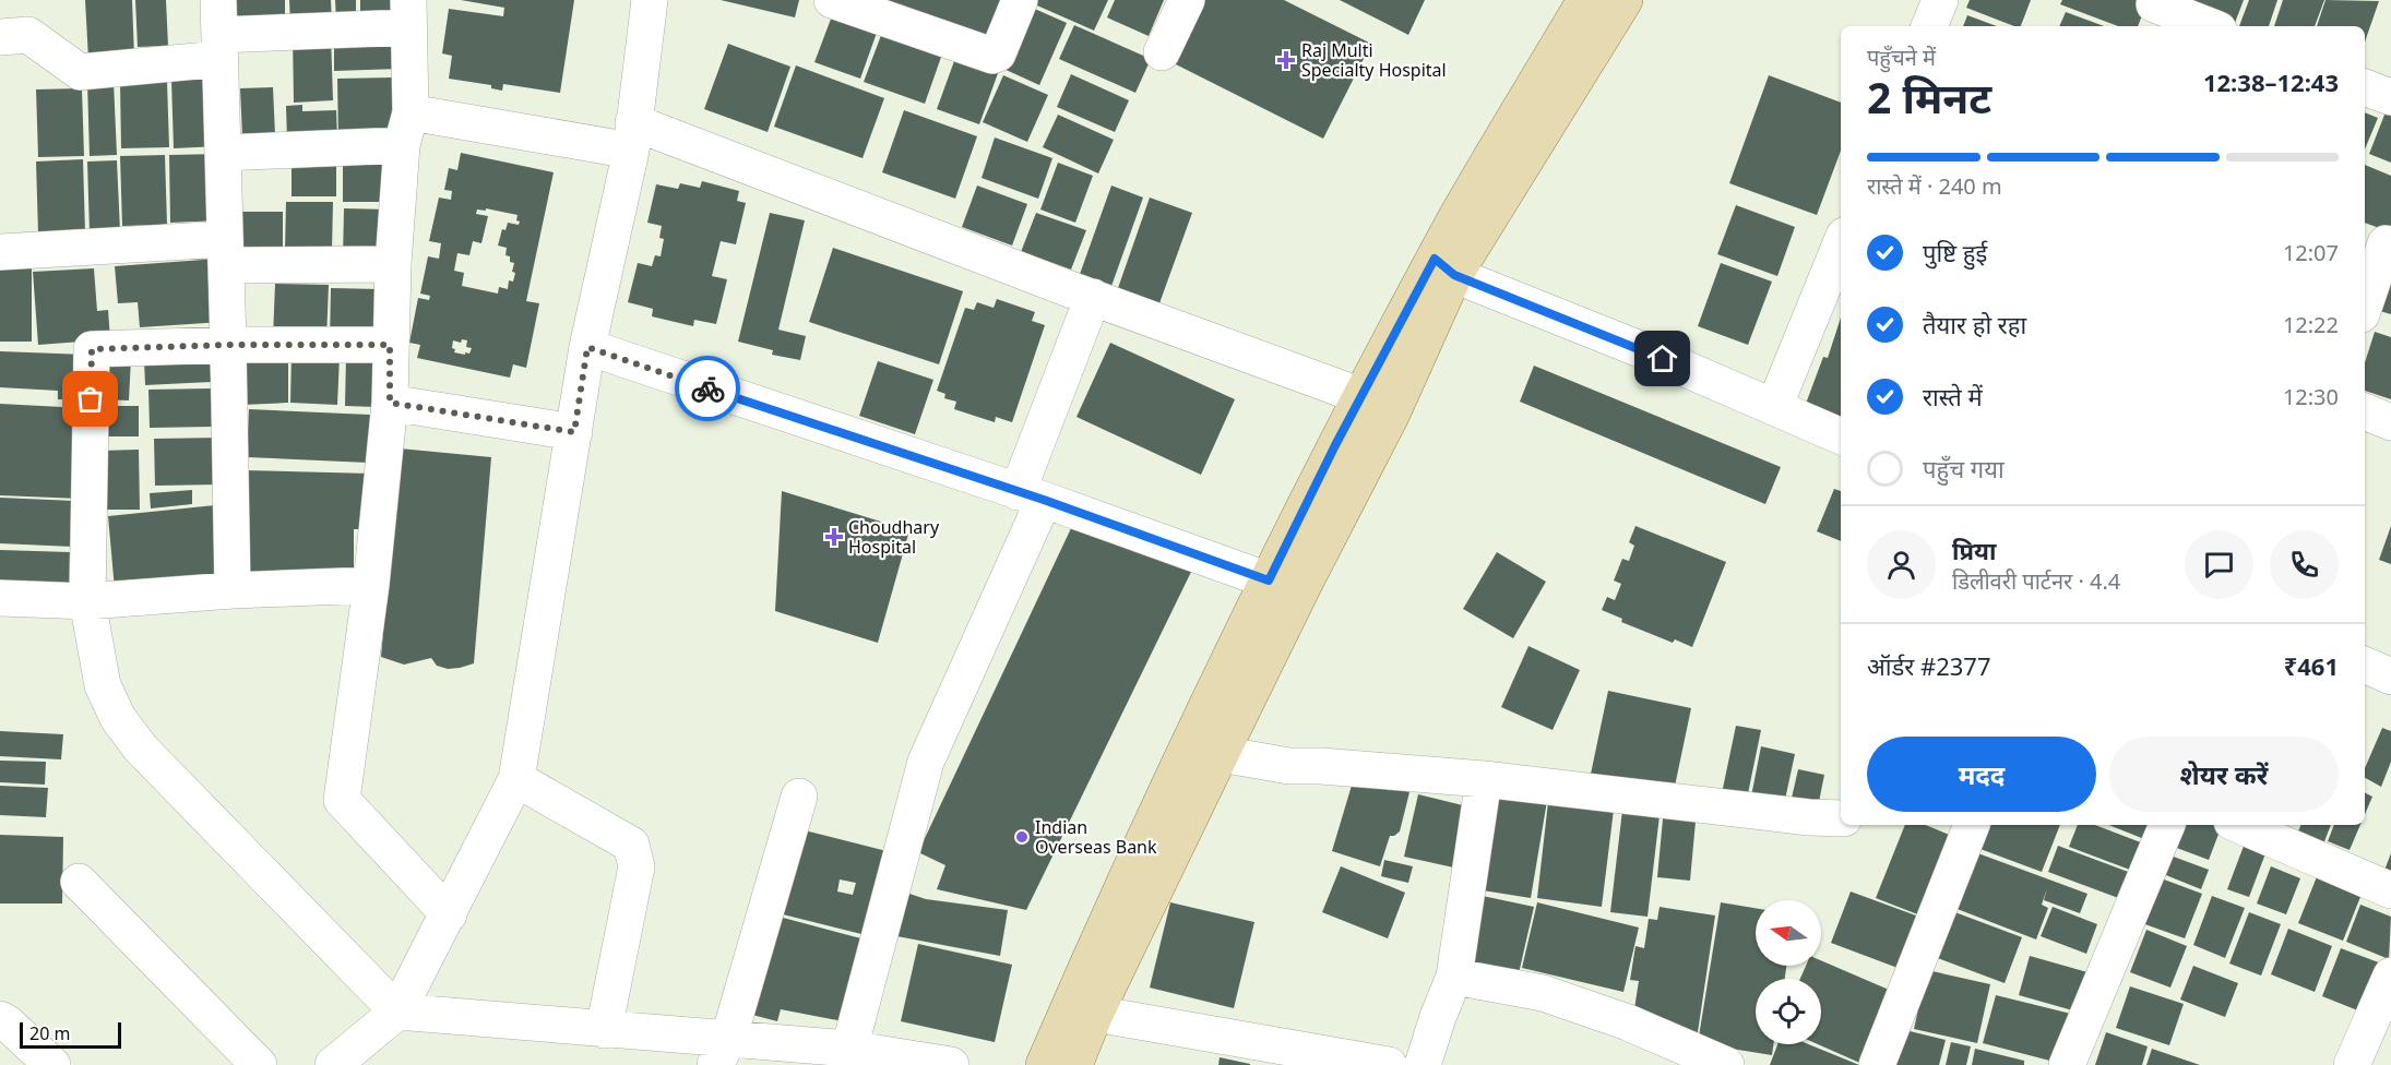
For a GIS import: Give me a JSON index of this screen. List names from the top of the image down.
{
  "places": {
    "health": ["Raj Multi Specialty Hospital", "Choudhary Hospital"],
    "other": ["Indian Overseas Bank"]
  },
  "scale_bar": "20 m",
  "north": "left",
  "page": {
    "heading": ["2 मिनट", "पहुँचने में", "12:38–12:43"],
    "panel": [
      "प्रिया",
      "डिलीवरी पार्टनर · 4.4",
      "ऑर्डर #2377",
      "₹461"
    ],
    "bar": "रास्ते में · 240 m",
    "list": [
      ["पुष्टि हुई", "12:07"],
      ["तैयार हो रहा", "12:22"],
      ["रास्ते में", "12:30"],
      "पहुँच गया"
    ],
    "buttons": ["मदद", "शेयर करें"],
    "scale": "20 m"
  }
}
